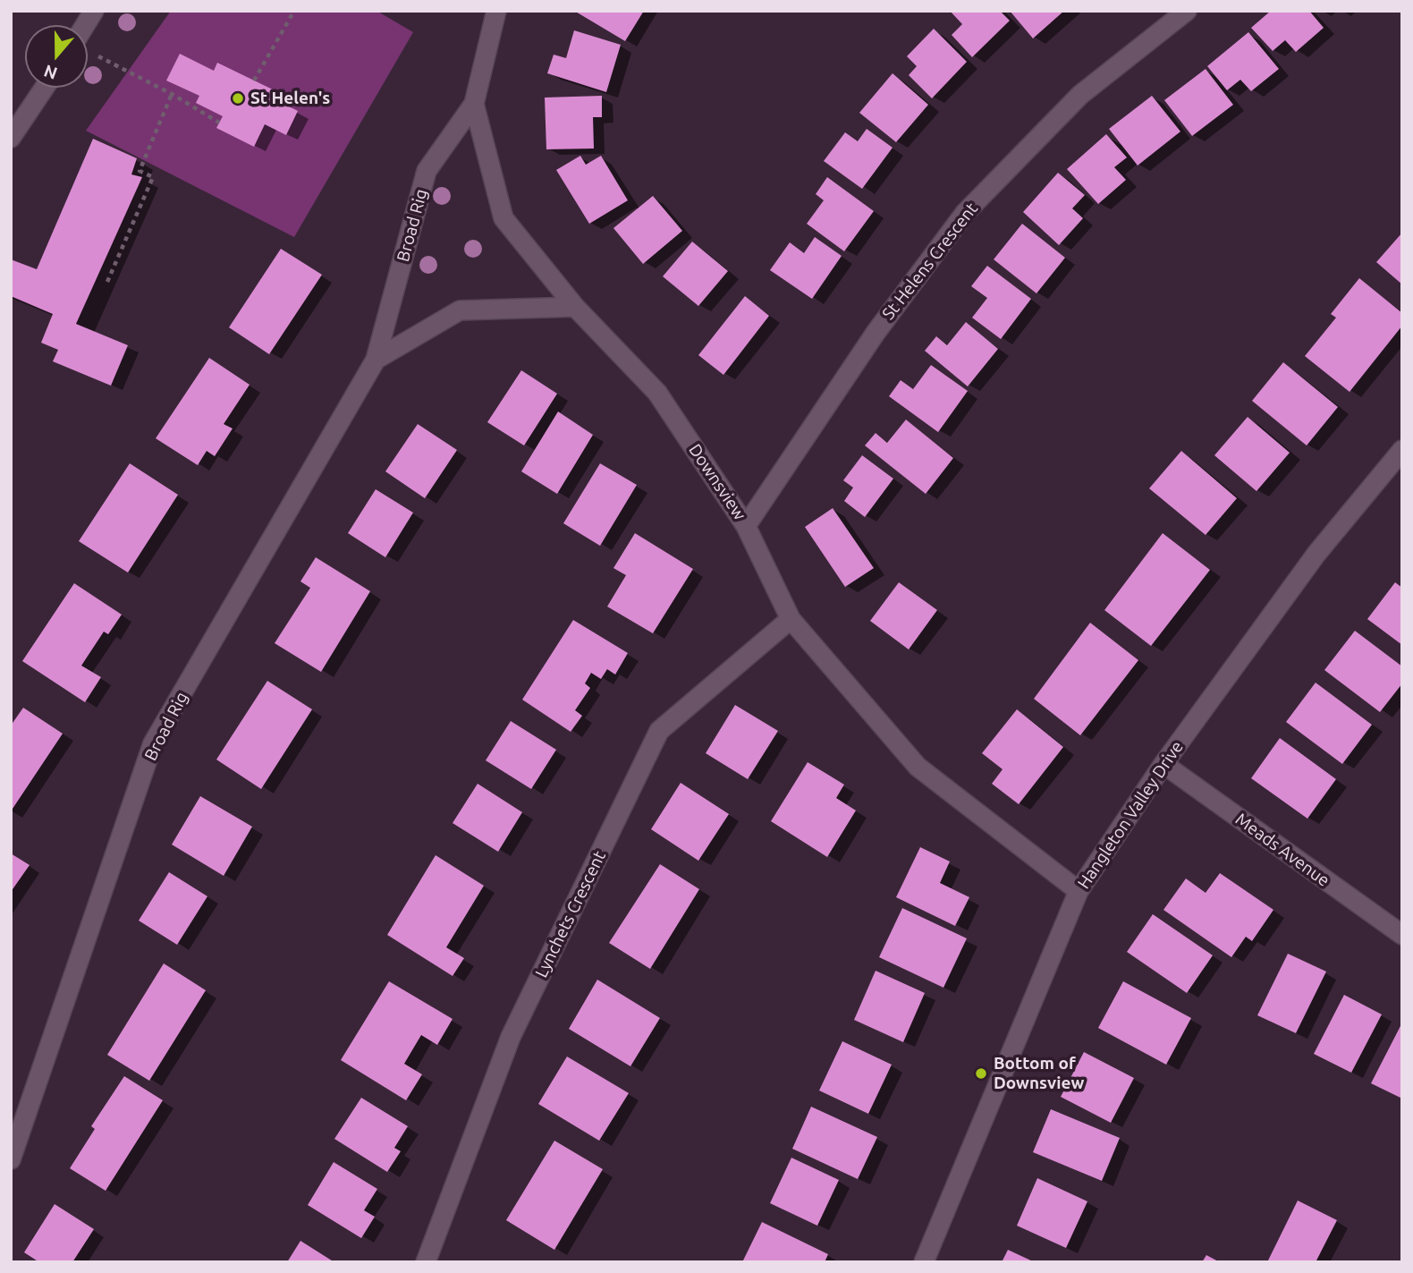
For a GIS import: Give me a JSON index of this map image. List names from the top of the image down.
{
  "streets": {
    "street": [
      "Broad Rig",
      "St Helens Crescent",
      "Downsview",
      "Hangleton Valley Drive",
      "Meads Avenue",
      "Lynchets Crescent"
    ]
  },
  "crossings": [
    ["Broad Rig", "Downsview"],
    ["St Helens Crescent", "Downsview"],
    ["Downsview", "Hangleton Valley Drive"],
    ["Downsview", "Lynchets Crescent"],
    ["Hangleton Valley Drive", "Meads Avenue"]
  ],
  "places": ["St Helen's", "Bottom of Downsview"],
  "north": "bottom"
}
